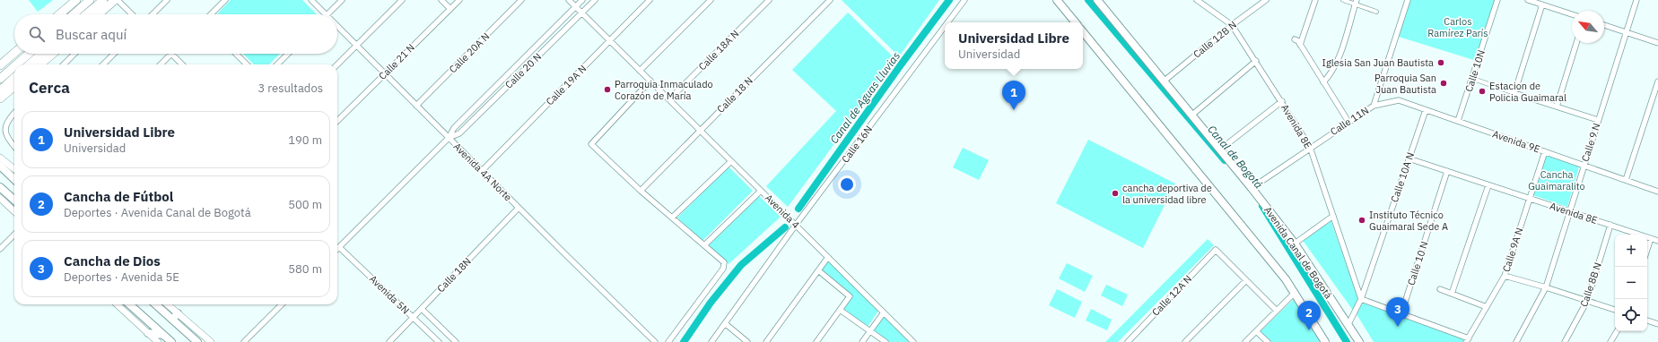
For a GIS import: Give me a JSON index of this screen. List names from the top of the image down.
{
  "streets": {
    "main road": ["Avenida Canal de Bogotá"],
    "street": [
      "Calle 12B N",
      "Calle 18A N",
      "Calle 20A N",
      "Calle 21 N",
      "Calle 20 N",
      "Calle 10N",
      "Calle 19A N",
      "Calle 18 N",
      "Calle 11N",
      "Avenida 8E",
      "Avenida 9E",
      "Calle 9 N",
      "Calle 16N",
      "Avenida 4A Norte",
      "Calle 10A N",
      "Avenida 4",
      "Calle 9A N",
      "Calle 10 N",
      "Calle 18N",
      "Calle 8B N",
      "Avenida 5N",
      "Calle 12A N"
    ]
  },
  "crossings": [
    ["Calle 12B N", "Avenida 8E"],
    ["Calle 12B N", "Avenida Canal de Bogotá"],
    ["Calle 18A N", "Avenida 4"],
    ["Calle 20A N", "Avenida 4A Norte"],
    ["Calle 21 N", "Avenida 4A Norte"],
    ["Calle 20 N", "Avenida 4A Norte"],
    ["Calle 20 N", "Avenida 4"],
    ["Calle 20 N", "Avenida 5N"],
    ["Calle 10N", "Avenida 9E"],
    ["Calle 19A N", "Avenida 4A Norte"],
    ["Calle 19A N", "Avenida 4"],
    ["Calle 18 N", "Avenida 4"],
    ["Calle 11N", "Avenida 8E"],
    ["Calle 11N", "Avenida 9E"],
    ["Calle 11N", "Avenida Canal de Bogotá"],
    ["Avenida 8E", "Calle 9 N"],
    ["Avenida 8E", "Calle 10A N"],
    ["Avenida 8E", "Calle 9A N"],
    ["Avenida 8E", "Calle 10 N"],
    ["Avenida 8E", "Calle 8B N"],
    ["Avenida 9E", "Calle 9 N"],
    ["Avenida 9E", "Calle 10A N"],
    ["Avenida 9E", "Calle 9A N"],
    ["Calle 16N", "Avenida 4"],
    ["Avenida 4A Norte", "Calle 18N"],
    ["Calle 10A N", "Avenida Canal de Bogotá"],
    ["Calle 18N", "Avenida 5N"]
  ],
  "water": ["Canal de Aguas Lluvias", "Canal de Bogotá"],
  "parks": ["Carlos Ramírez París", "Cancha Guaimaralito"],
  "places": [
    "Iglesia San Juan Bautista",
    "Parroquia San Juan Bautista",
    "Parroquia Inmaculado Corazón de María",
    "Estacion de Policia Guaimaral",
    "cancha deportiva de la universidad libre",
    "Instituto Técnico Guaimaral Sede A"
  ],
  "north": "top left",
  "page": {
    "search": "Buscar aquí",
    "popup": ["Universidad Libre", "Universidad"],
    "heading": ["Cerca", "3 resultados"],
    "pins": ["1", "3", "2"],
    "list": [
      {
        "mark": "1",
        "name": "Universidad Libre",
        "note": "Universidad",
        "value": "190 m"
      },
      {
        "mark": "2",
        "name": "Cancha de Fútbol",
        "note": "Deportes · Avenida Canal de Bogotá",
        "value": "500 m"
      },
      {
        "mark": "3",
        "name": "Cancha de Dios",
        "note": "Deportes · Avenida 5E",
        "value": "580 m"
      }
    ],
    "map_buttons": ["+", "−"]
  }
}
